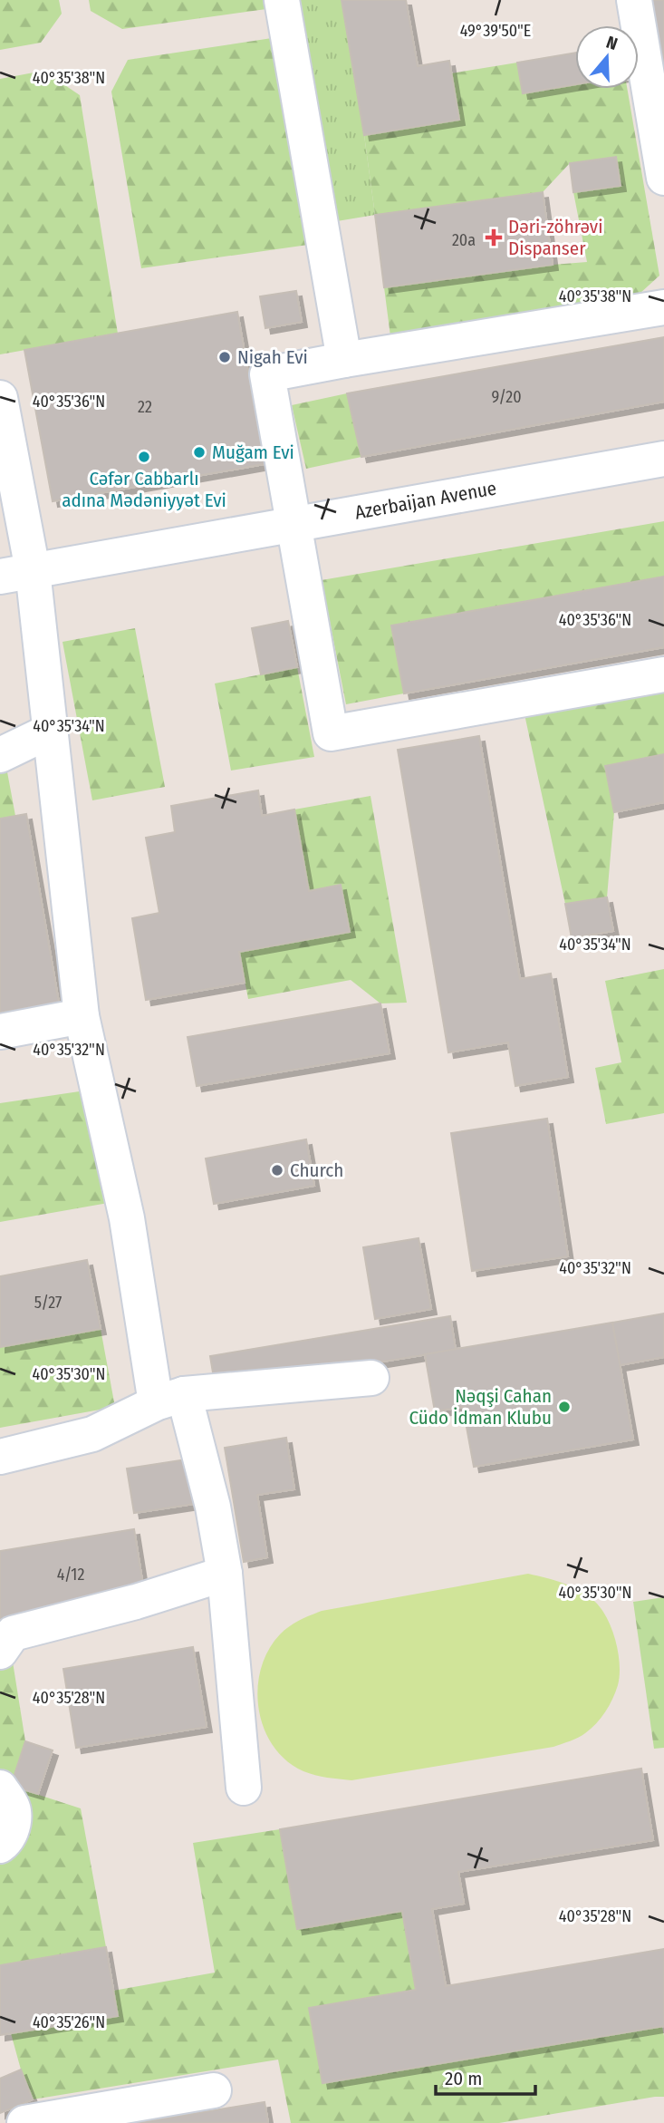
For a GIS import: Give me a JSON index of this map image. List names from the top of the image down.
{
  "streets": {
    "street": ["Azerbaijan Avenue"]
  },
  "places": {
    "health": ["Dəri-zöhrəvi Dispanser"],
    "other": [
      "Nigah Evi",
      "Muğam Evi",
      "Cəfər Cabbarlı adına Mədəniyyət Evi",
      "Church",
      "Nəqşi Cahan Cüdo İdman Klubu"
    ]
  },
  "house_numbers": [
    "20a",
    "9/20",
    "22",
    "5/27",
    "4/12"
  ],
  "scale_bar": "20 m",
  "north": "top",
  "coordinates": [
    "49°39'50\"E",
    "40°35'38\"N",
    "40°35'36\"N",
    "40°35'34\"N",
    "40°35'32\"N",
    "40°35'30\"N",
    "40°35'28\"N",
    "40°35'26\"N"
  ]
}
